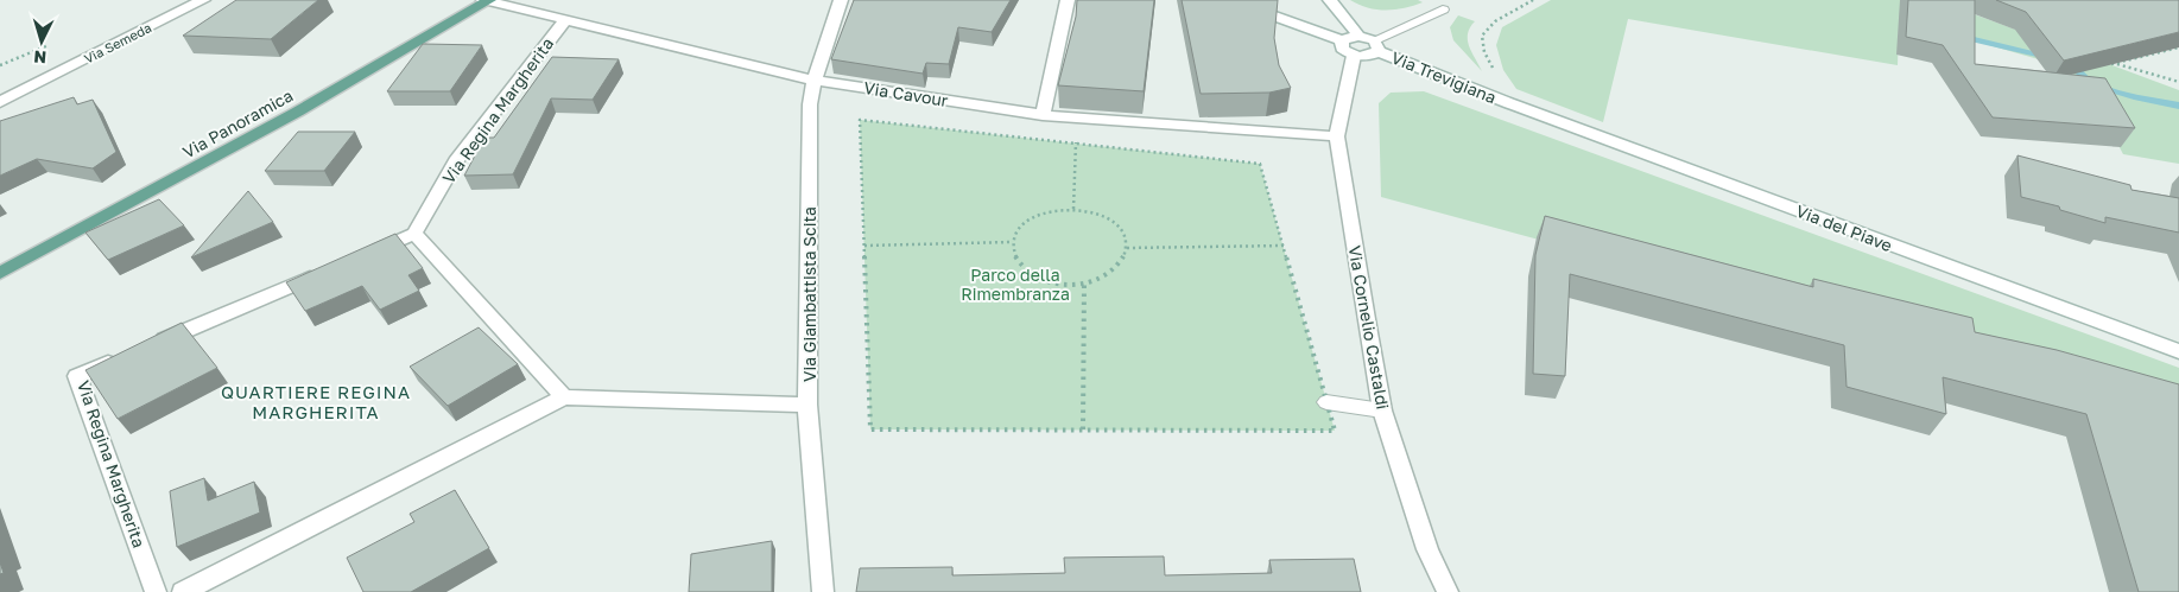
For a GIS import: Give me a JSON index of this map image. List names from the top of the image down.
{
  "streets": {
    "main road": ["Via Panoramica"],
    "street": [
      "Via Semeda",
      "Via Trevigiana",
      "Via Cavour",
      "Via Regina Margherita",
      "Via del Piave",
      "Via Giambattista Scita",
      "Via Cornelio Castaldi"
    ]
  },
  "crossings": [
    ["Via Trevigiana", "Via del Piave"],
    ["Via Cavour", "Via Regina Margherita"],
    ["Via Cavour", "Via Panoramica"],
    ["Via Cavour", "Via Giambattista Scita"],
    ["Via Cavour", "Via Cornelio Castaldi"]
  ],
  "districts": ["QUARTIERE REGINA MARGHERITA"],
  "parks": ["Parco della Rimembranza"],
  "north": "bottom"
}
